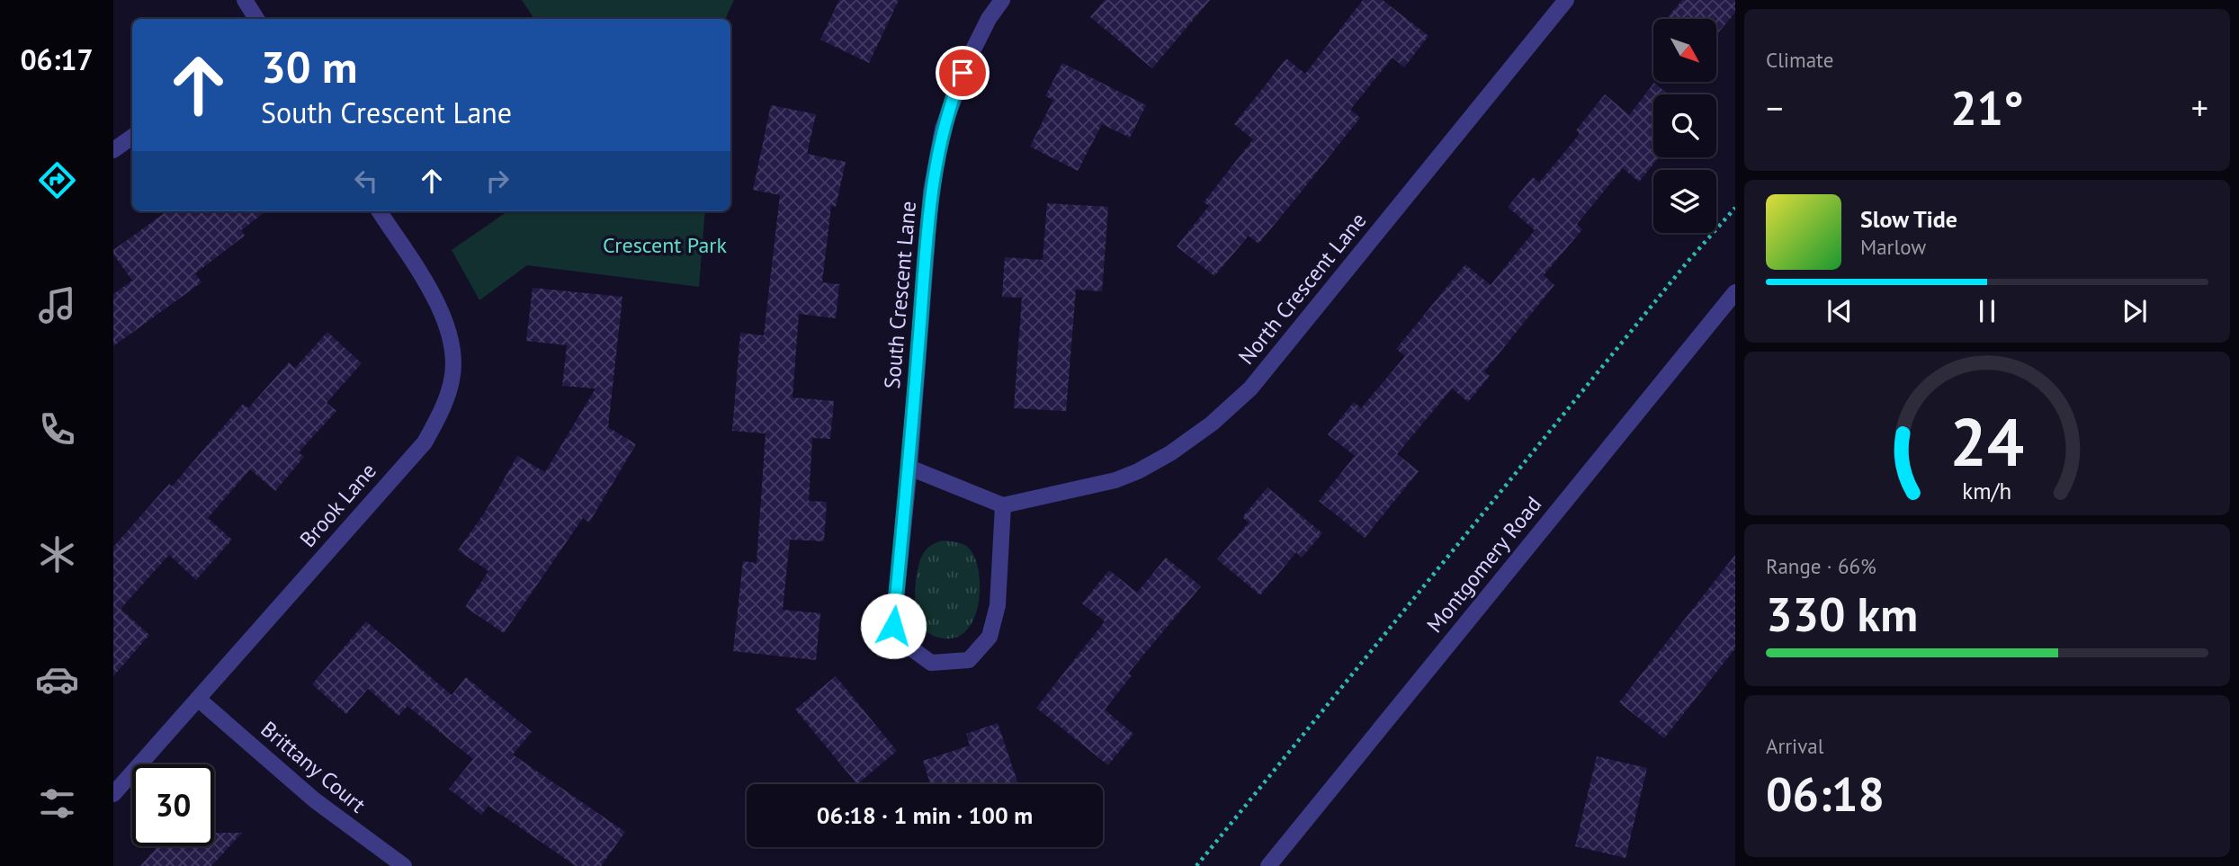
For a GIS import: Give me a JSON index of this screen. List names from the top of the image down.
{
  "streets": {
    "street": [
      "North Crescent Lane",
      "South Crescent Lane",
      "Brook Lane",
      "Montgomery Road",
      "Brittany Court"
    ]
  },
  "crossings": [
    ["North Crescent Lane", "South Crescent Lane"],
    ["Brook Lane", "Brittany Court"]
  ],
  "parks": ["Crescent Park"],
  "north": "bottom right",
  "page": {
    "tabs": "06:17",
    "tile": [
      "Climate",
      ["Range · 66%", "330 km"],
      ["Arrival", "06:18"]
    ],
    "turn": ["30 m", "South Crescent Lane"],
    "heat": ["−", "21°", "+"],
    "song": ["Slow Tide", "Marlow"],
    "limit": "30",
    "trip": "06:18 · 1 min · 100 m",
    "gauge": ["24", "km/h"]
  }
}
